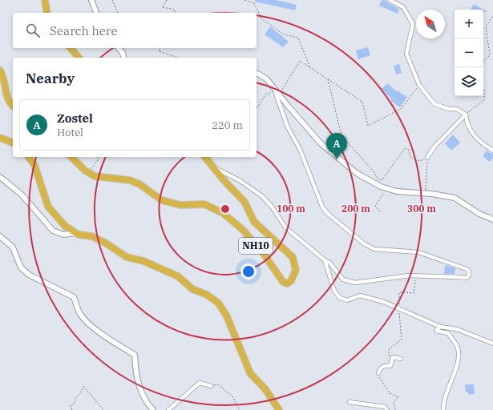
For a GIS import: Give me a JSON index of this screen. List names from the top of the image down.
{
  "streets": {
    "highway": ["NH10"]
  },
  "north": "top left",
  "page": {
    "map_buttons": ["+", "−"],
    "search": "Search here",
    "heading": "Nearby",
    "list": [
      {
        "mark": "A",
        "name": "Zostel",
        "note": "Hotel",
        "value": "220 m"
      }
    ],
    "pins": "A"
  },
  "rings": ["100 m", "200 m", "300 m"]
}
